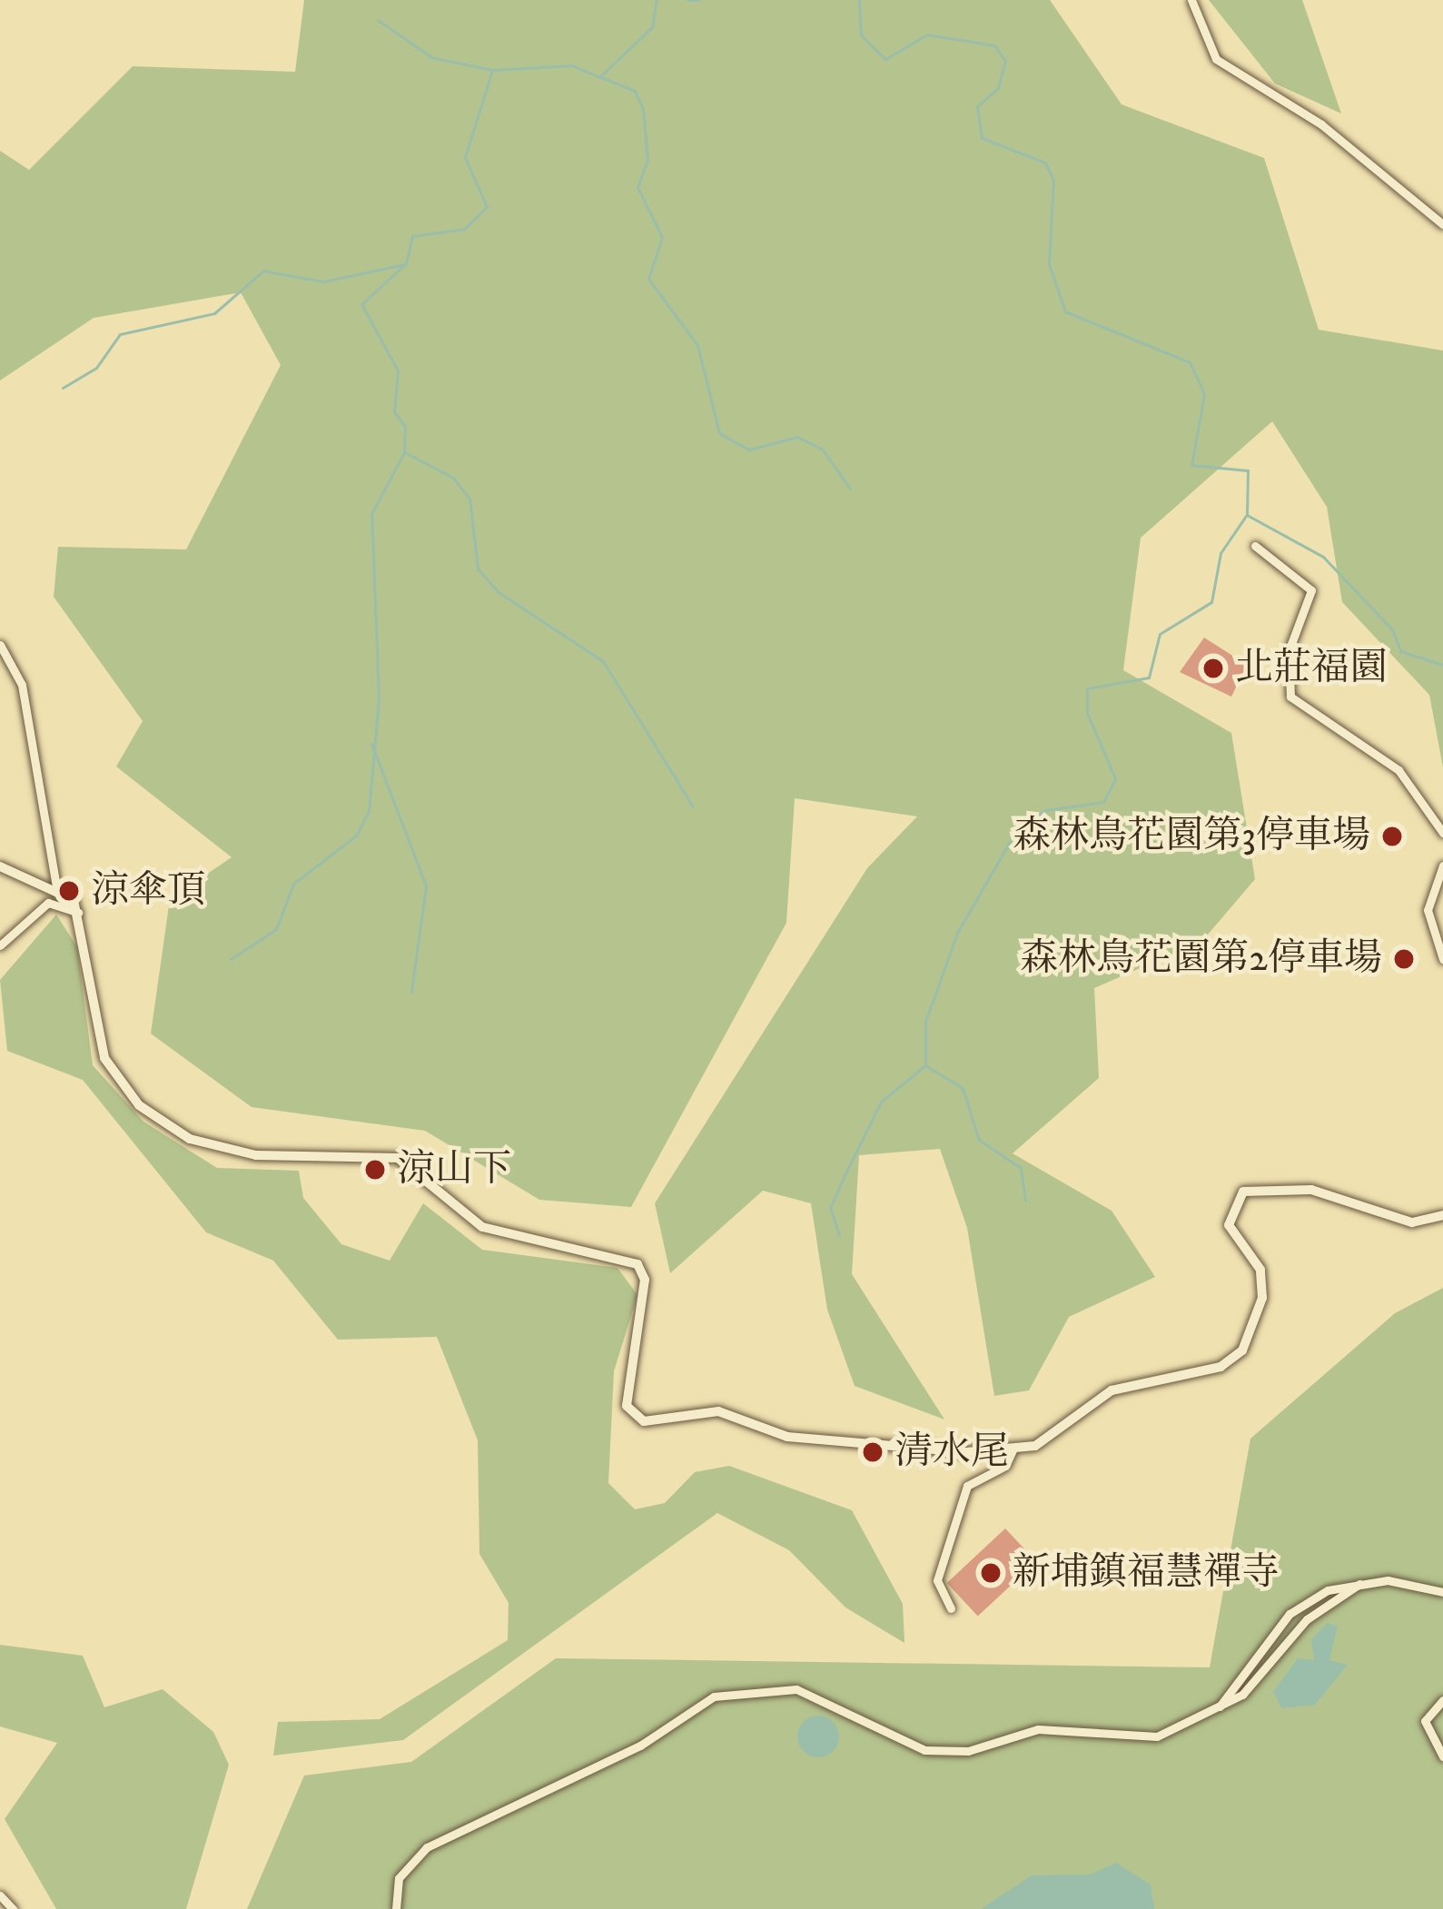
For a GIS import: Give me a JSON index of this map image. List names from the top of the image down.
{
  "places": [
    "北莊福園",
    "森林鳥花園第3停車場",
    "涼傘頂",
    "森林鳥花園第2停車場",
    "涼山下",
    "清水尾",
    "新埔鎮福慧禪寺"
  ]
}
